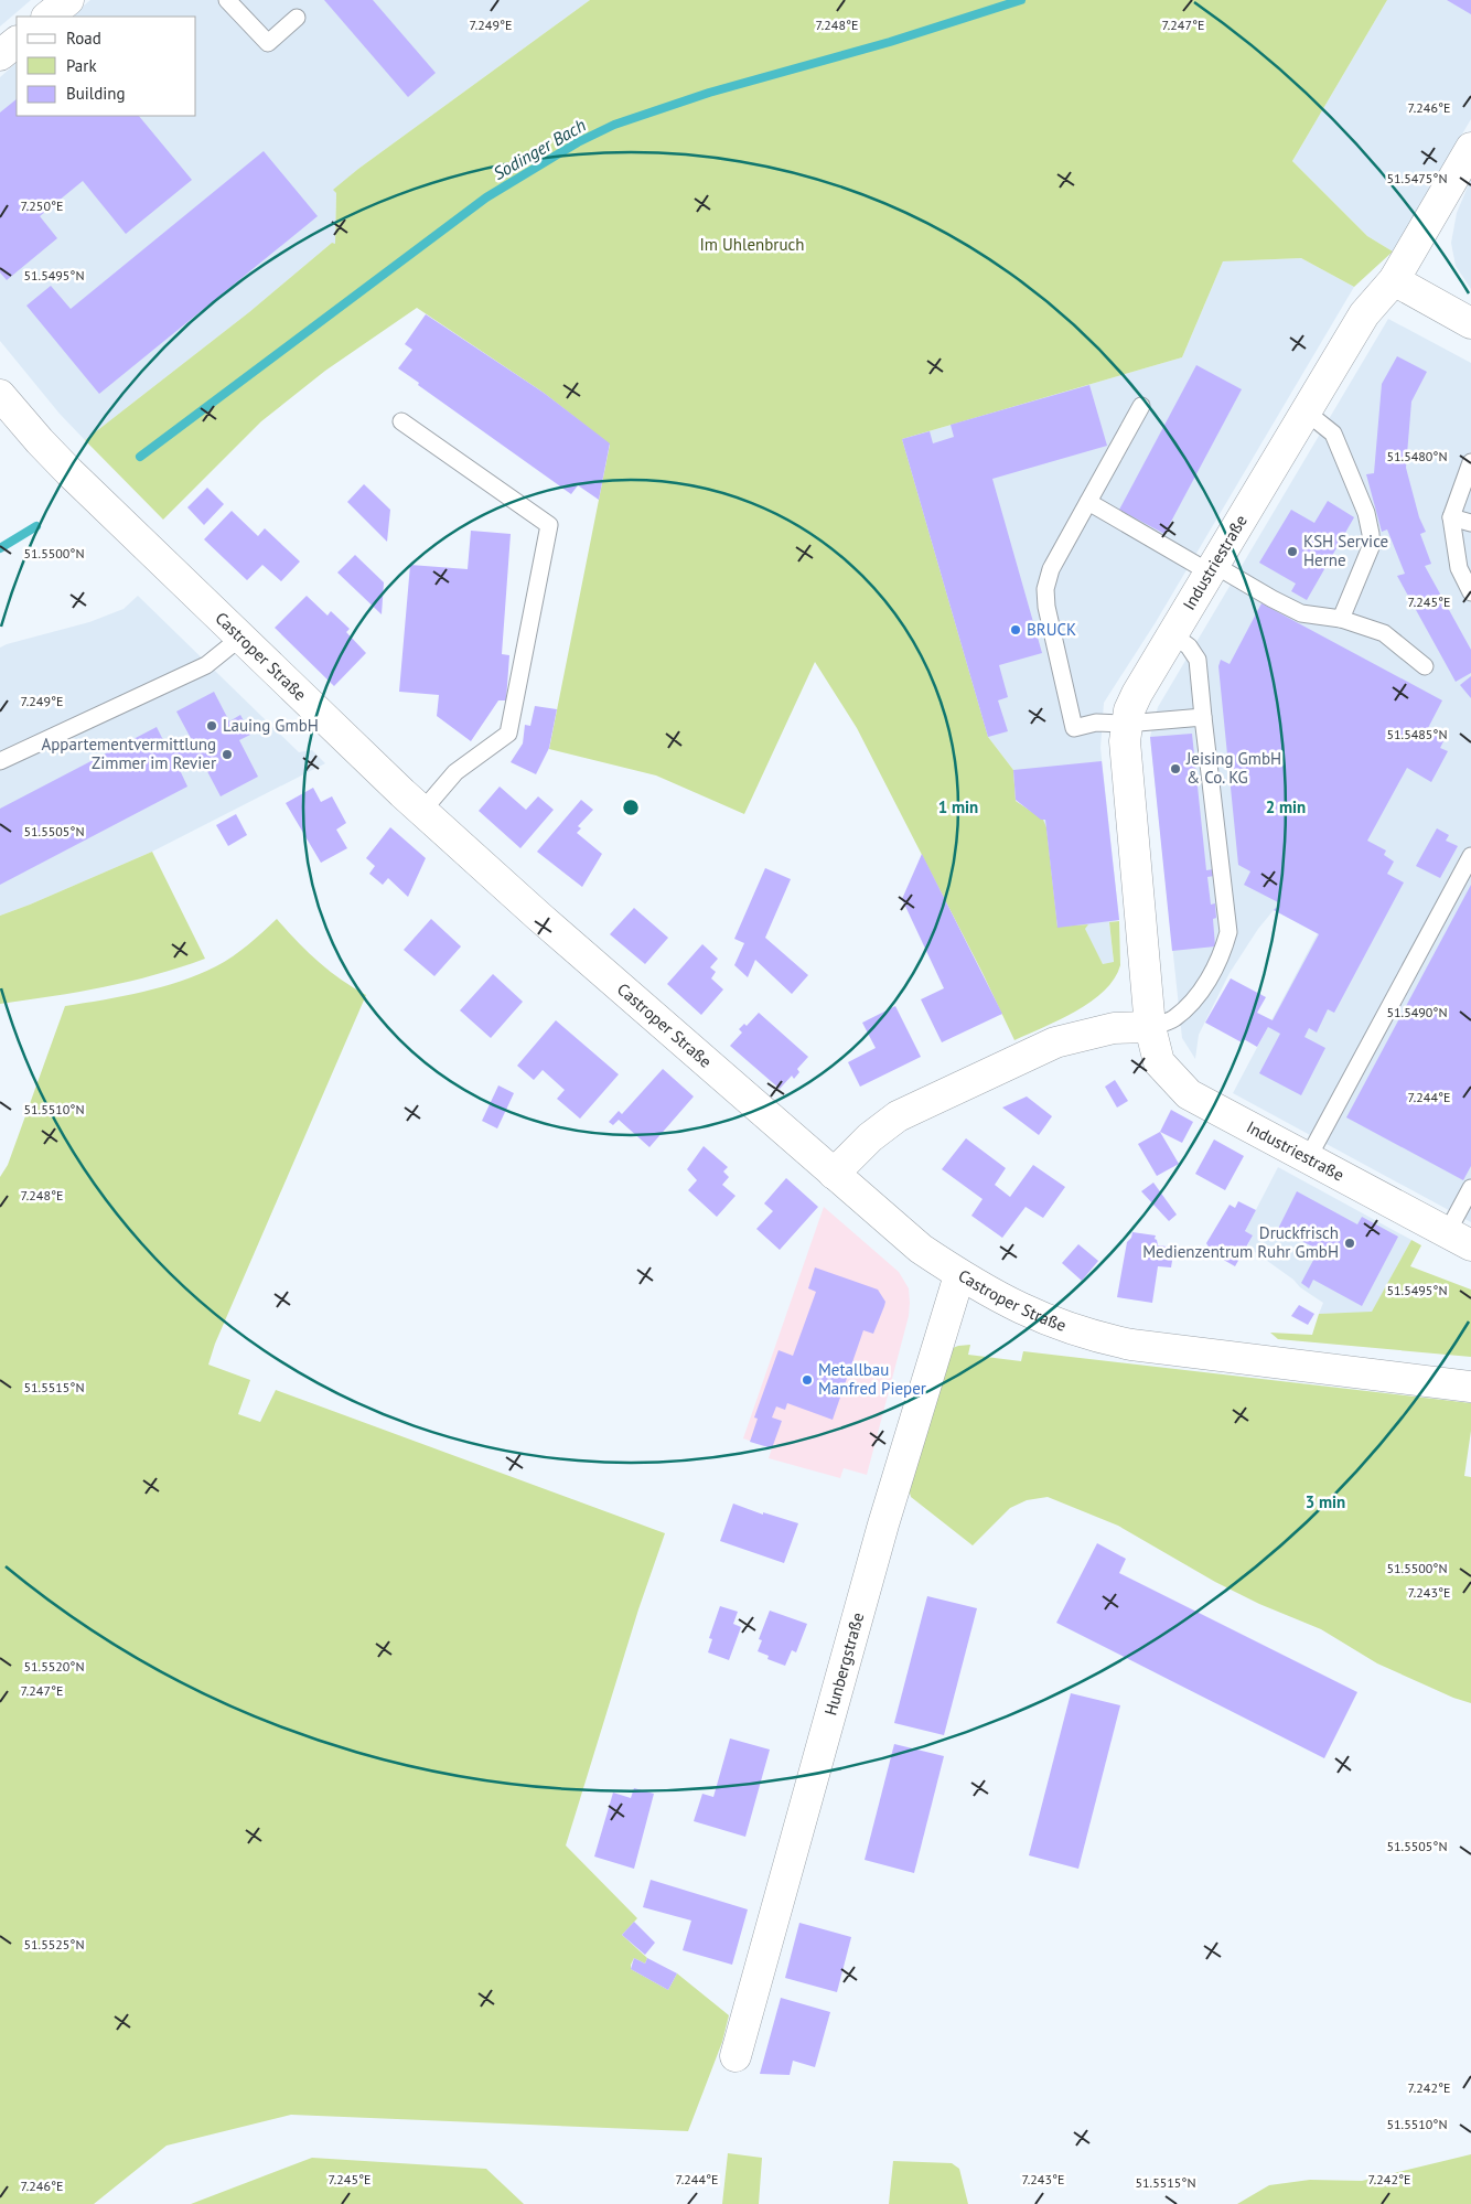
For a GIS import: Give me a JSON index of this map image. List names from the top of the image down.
{
  "streets": {
    "street": ["Industriestraße", "Castroper Straße", "Hunbergstraße"]
  },
  "crossings": [
    ["Castroper Straße", "Hunbergstraße"]
  ],
  "water": ["Sodinger Bach"],
  "parks": ["Im Uhlenbruch"],
  "places": [
    "KSH Service Herne",
    "BRUCK",
    "Lauing GmbH",
    "Appartementvermittlung Zimmer im Revier",
    "Jeising GmbH & Co. KG",
    "Druckfrisch Medienzentrum Ruhr GmbH",
    "Metallbau Manfred Pieper"
  ],
  "legend": ["Road", "Park", "Building"],
  "coordinates": [
    "7.249°E",
    "7.248°E",
    "7.247°E",
    "7.246°E",
    "51.5475°N",
    "7.250°E",
    "51.5495°N",
    "51.5480°N",
    "51.5500°N",
    "7.245°E",
    "51.5485°N",
    "51.5505°N",
    "51.5490°N",
    "7.244°E",
    "51.5510°N",
    "51.5515°N",
    "7.243°E",
    "51.5520°N",
    "51.5525°N",
    "7.242°E"
  ],
  "rings": ["1 min", "2 min", "3 min"]
}
